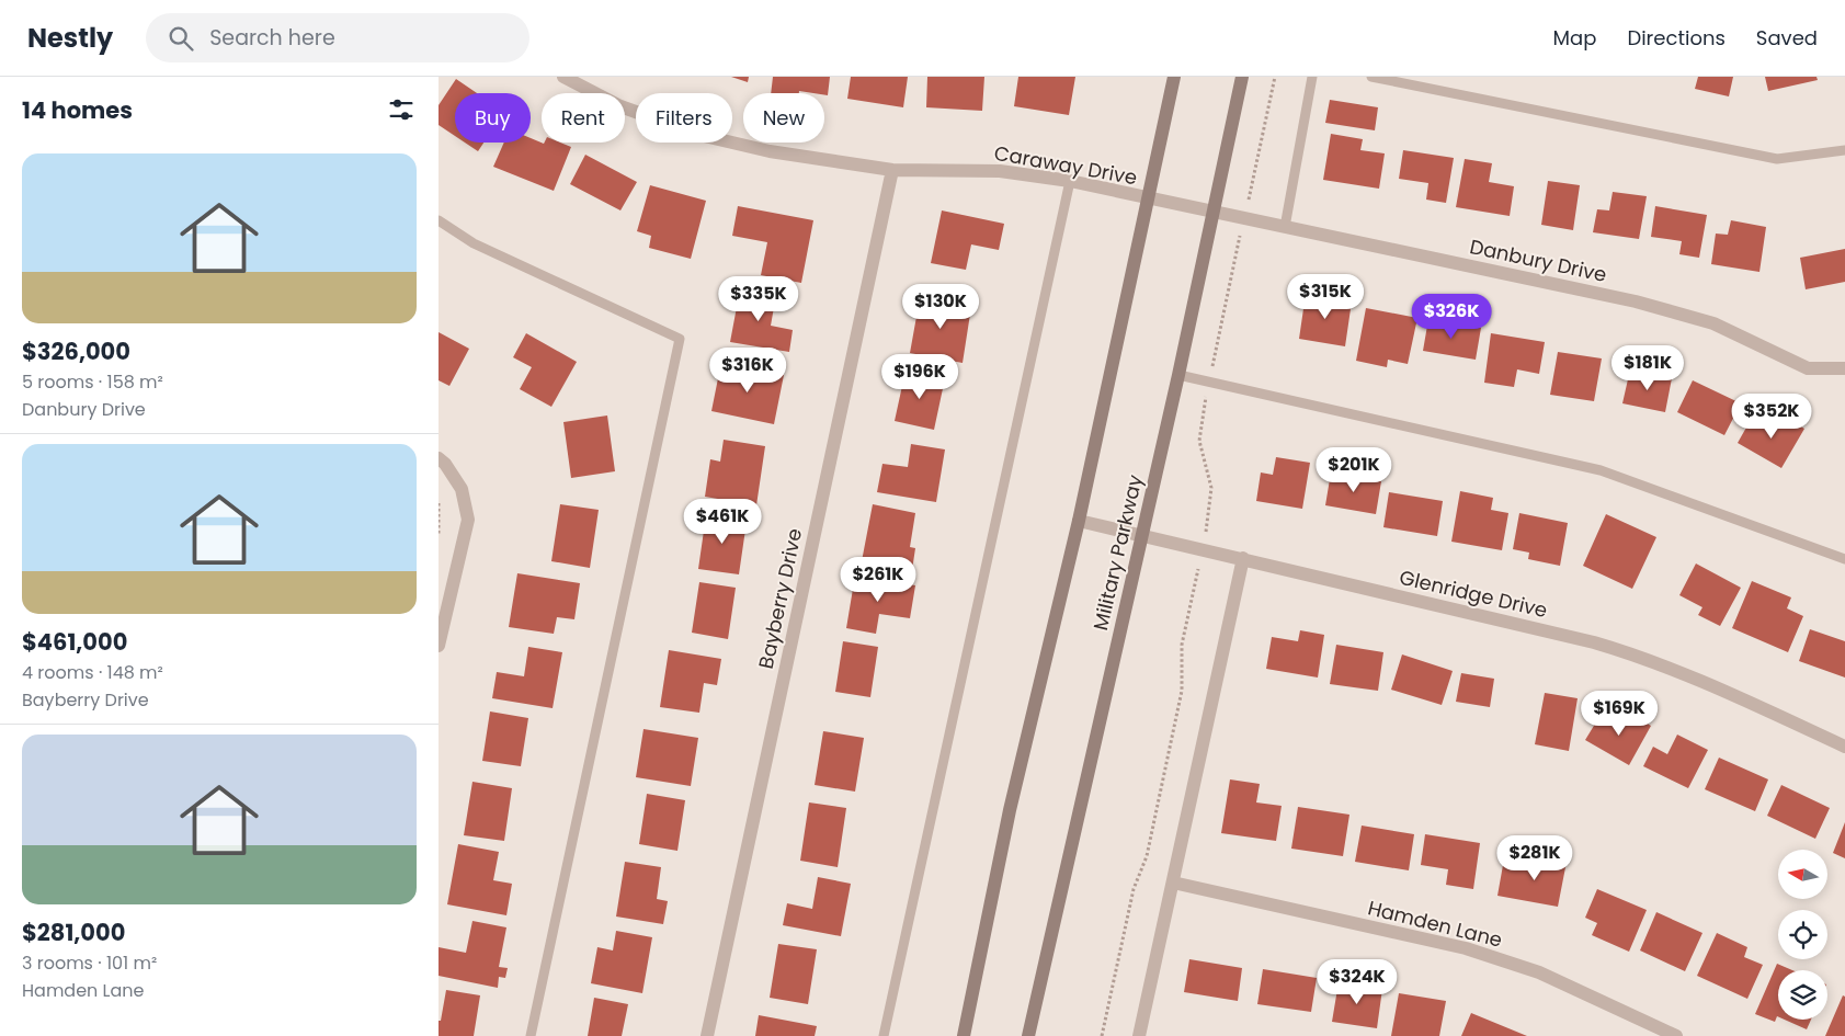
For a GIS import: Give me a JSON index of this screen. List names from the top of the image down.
{
  "streets": {
    "main road": ["Military Parkway"],
    "street": [
      "Caraway Drive",
      "Danbury Drive",
      "Glenridge Drive",
      "Bayberry Drive",
      "Hamden Lane"
    ]
  },
  "crossings": [
    ["Caraway Drive", "Danbury Drive"],
    ["Caraway Drive", "Military Parkway"],
    ["Caraway Drive", "Bayberry Drive"],
    ["Danbury Drive", "Military Parkway"],
    ["Military Parkway", "Glenridge Drive"]
  ],
  "north": "left",
  "page": {
    "header": "Nestly",
    "search": "Search here",
    "nav": ["Map", "Directions", "Saved"],
    "heading": "14 homes",
    "chip": [
      "Buy",
      "Rent",
      "Filters",
      "New"
    ],
    "list": [
      {
        "name": "$326,000",
        "note": "5 rooms · 158 m² · Danbury Drive"
      },
      {
        "name": "$461,000",
        "note": "4 rooms · 148 m² · Bayberry Drive"
      },
      {
        "name": "$281,000",
        "note": "3 rooms · 101 m² · Hamden Lane"
      }
    ],
    "price": [
      "$315K",
      "$335K",
      "$130K",
      "$326K",
      "$181K",
      "$316K",
      "$196K",
      "$352K",
      "$201K",
      "$461K",
      "$261K",
      "$169K",
      "$281K",
      "$324K"
    ]
  }
}
